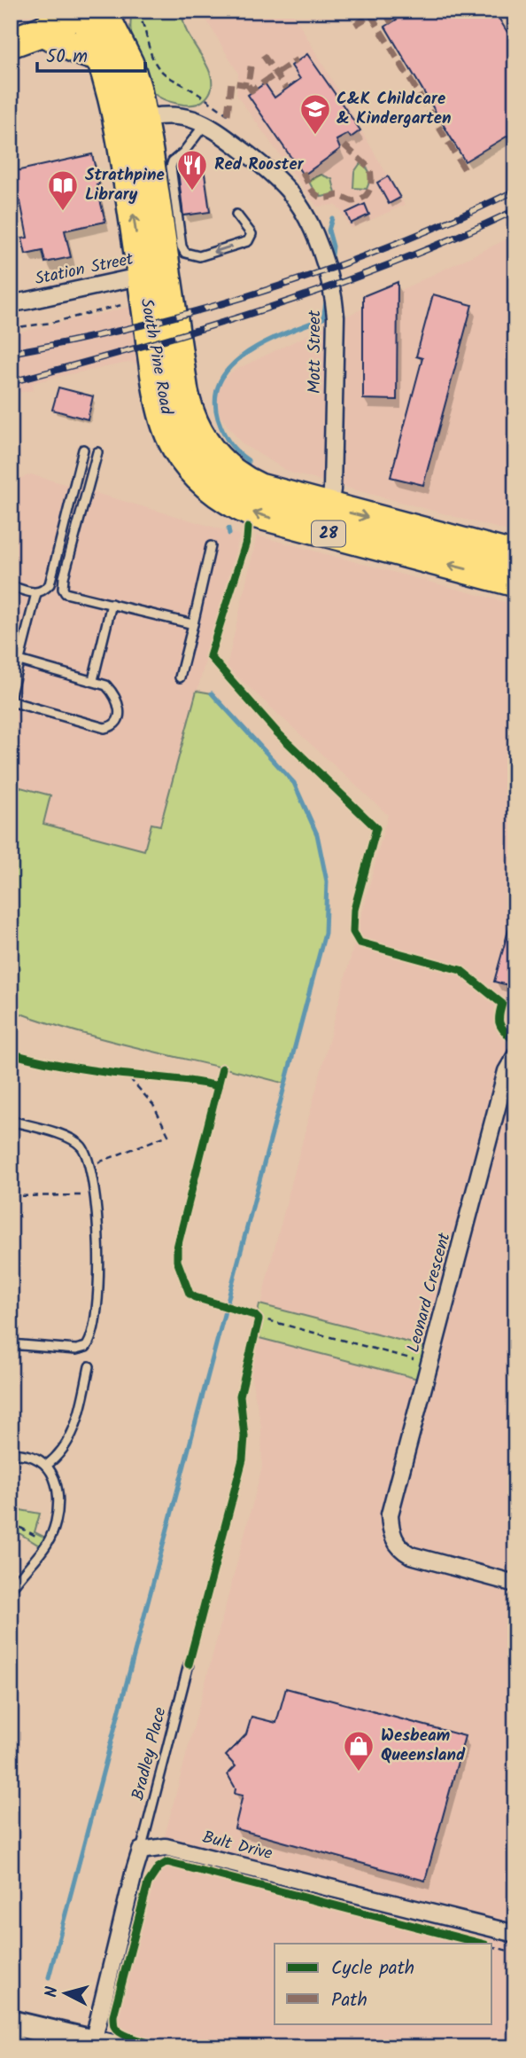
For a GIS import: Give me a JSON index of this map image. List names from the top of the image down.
{
  "streets": {
    "highway": ["South Pine Road", "28"],
    "street": [
      "Station Street",
      "Mott Street",
      "Leonard Crescent",
      "Bult Drive"
    ],
    "lane": ["Bradley Place"]
  },
  "crossings": [
    ["Station Street", "South Pine Road"],
    ["Mott Street", "South Pine Road"],
    ["Bradley Place", "Bult Drive"]
  ],
  "places": {
    "school or university": ["C&K Childcare & Kindergarten"],
    "restaurant": ["Red Rooster"],
    "library": ["Strathpine Library"],
    "shop": ["Wesbeam Queensland"]
  },
  "legend": ["Cycle path", "Path"],
  "scale_bar": "50 m",
  "north": "left"
}
